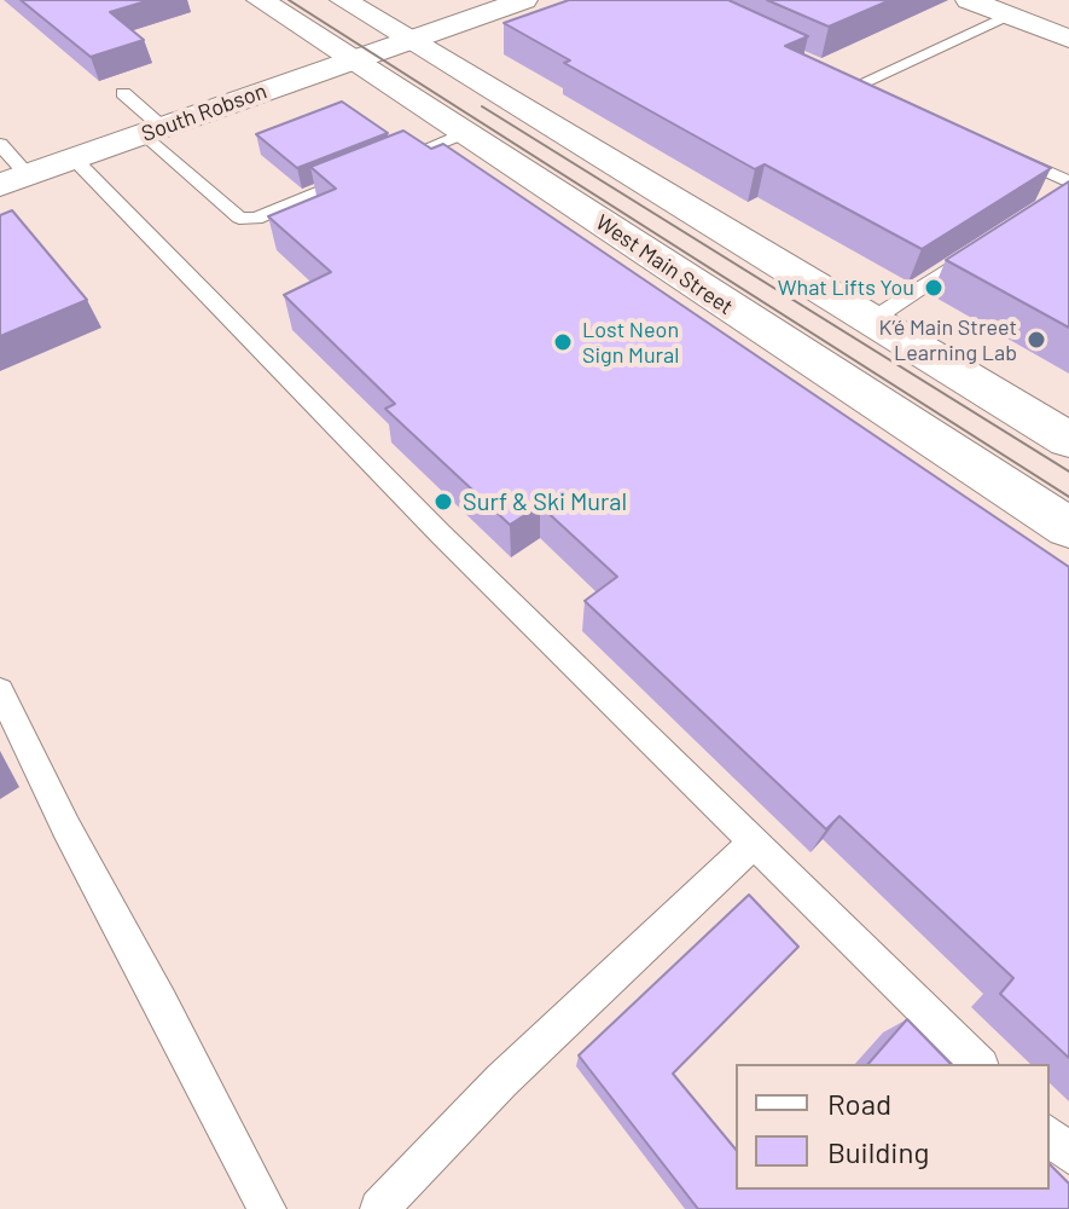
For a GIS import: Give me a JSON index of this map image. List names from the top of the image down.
{
  "streets": {
    "main road": ["South Robson", "West Main Street"]
  },
  "crossings": [
    ["South Robson", "West Main Street"]
  ],
  "places": [
    "What Lifts You",
    "K’é Main Street Learning Lab",
    "Lost Neon Sign Mural",
    "Surf & Ski Mural"
  ],
  "legend": ["Road", "Building"]
}
